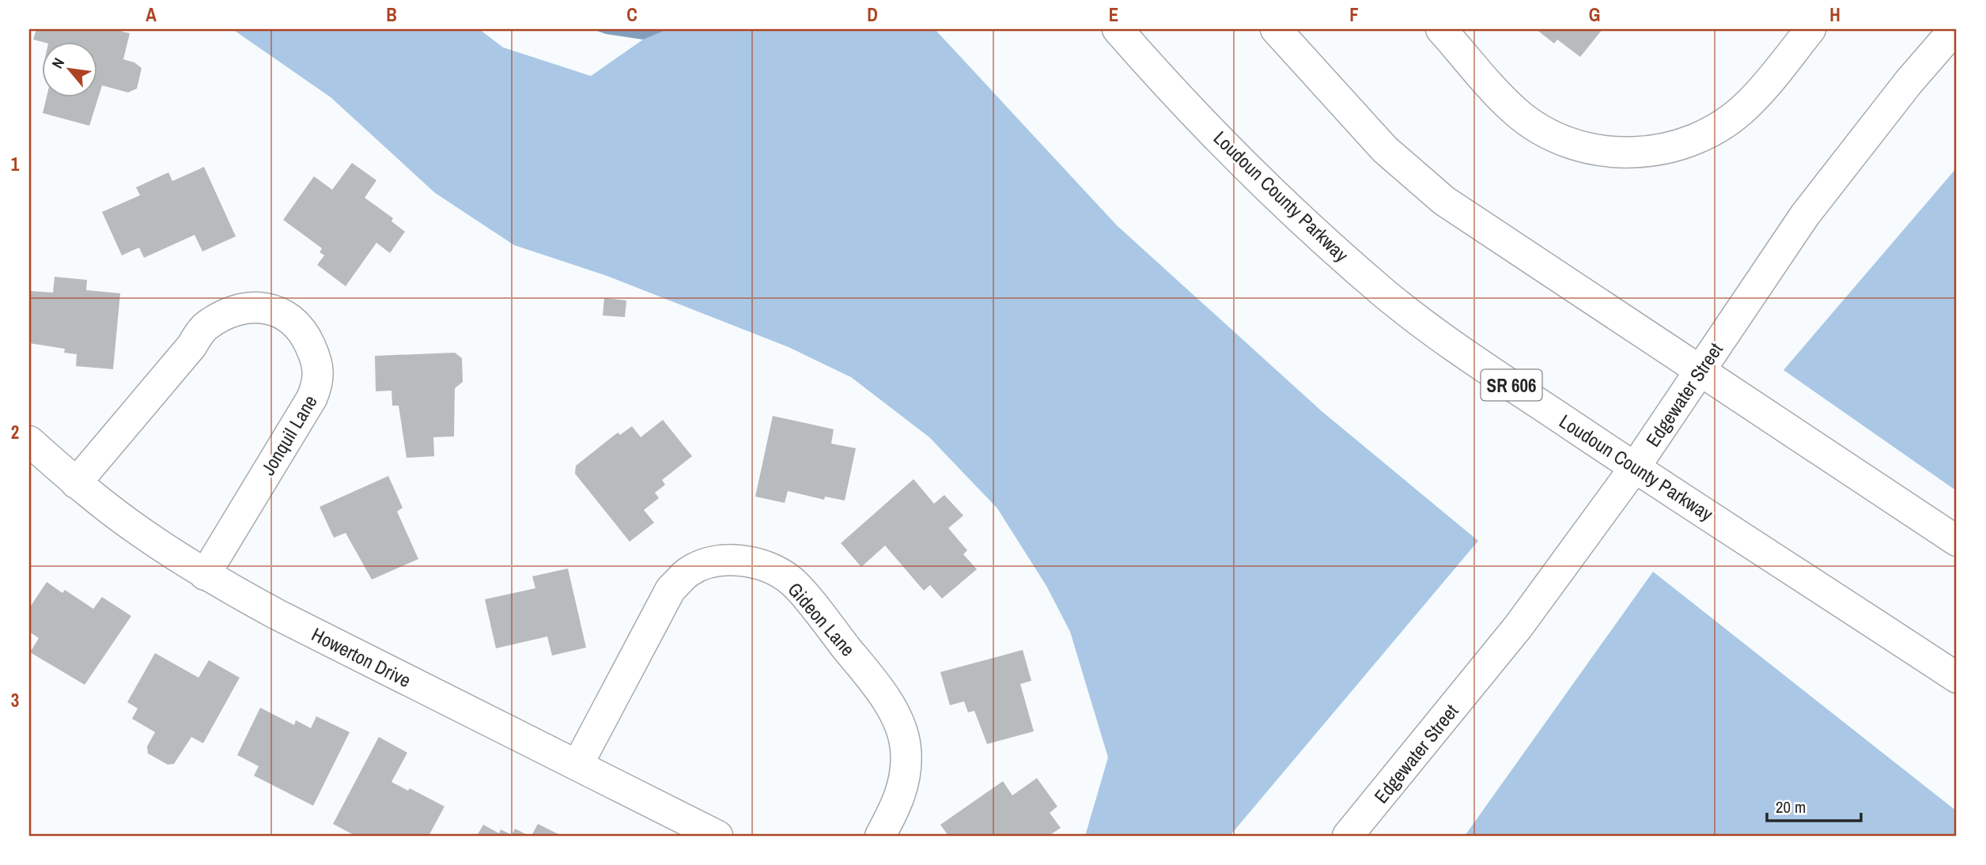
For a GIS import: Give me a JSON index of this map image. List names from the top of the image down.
{
  "streets": {
    "street": [
      "Loudoun County Parkway",
      "SR 606",
      "Edgewater Street",
      "Jonquil Lane",
      "Gideon Lane",
      "Howerton Drive"
    ]
  },
  "crossings": [
    ["Loudoun County Parkway", "Edgewater Street"],
    ["Jonquil Lane", "Howerton Drive"],
    ["Gideon Lane", "Howerton Drive"]
  ],
  "scale_bar": "20 m",
  "north": "top left",
  "grid": {
    "columns": [
      "A",
      "B",
      "C",
      "D",
      "E",
      "F",
      "G",
      "H"
    ],
    "rows": ["1", "2", "3"]
  }
}
